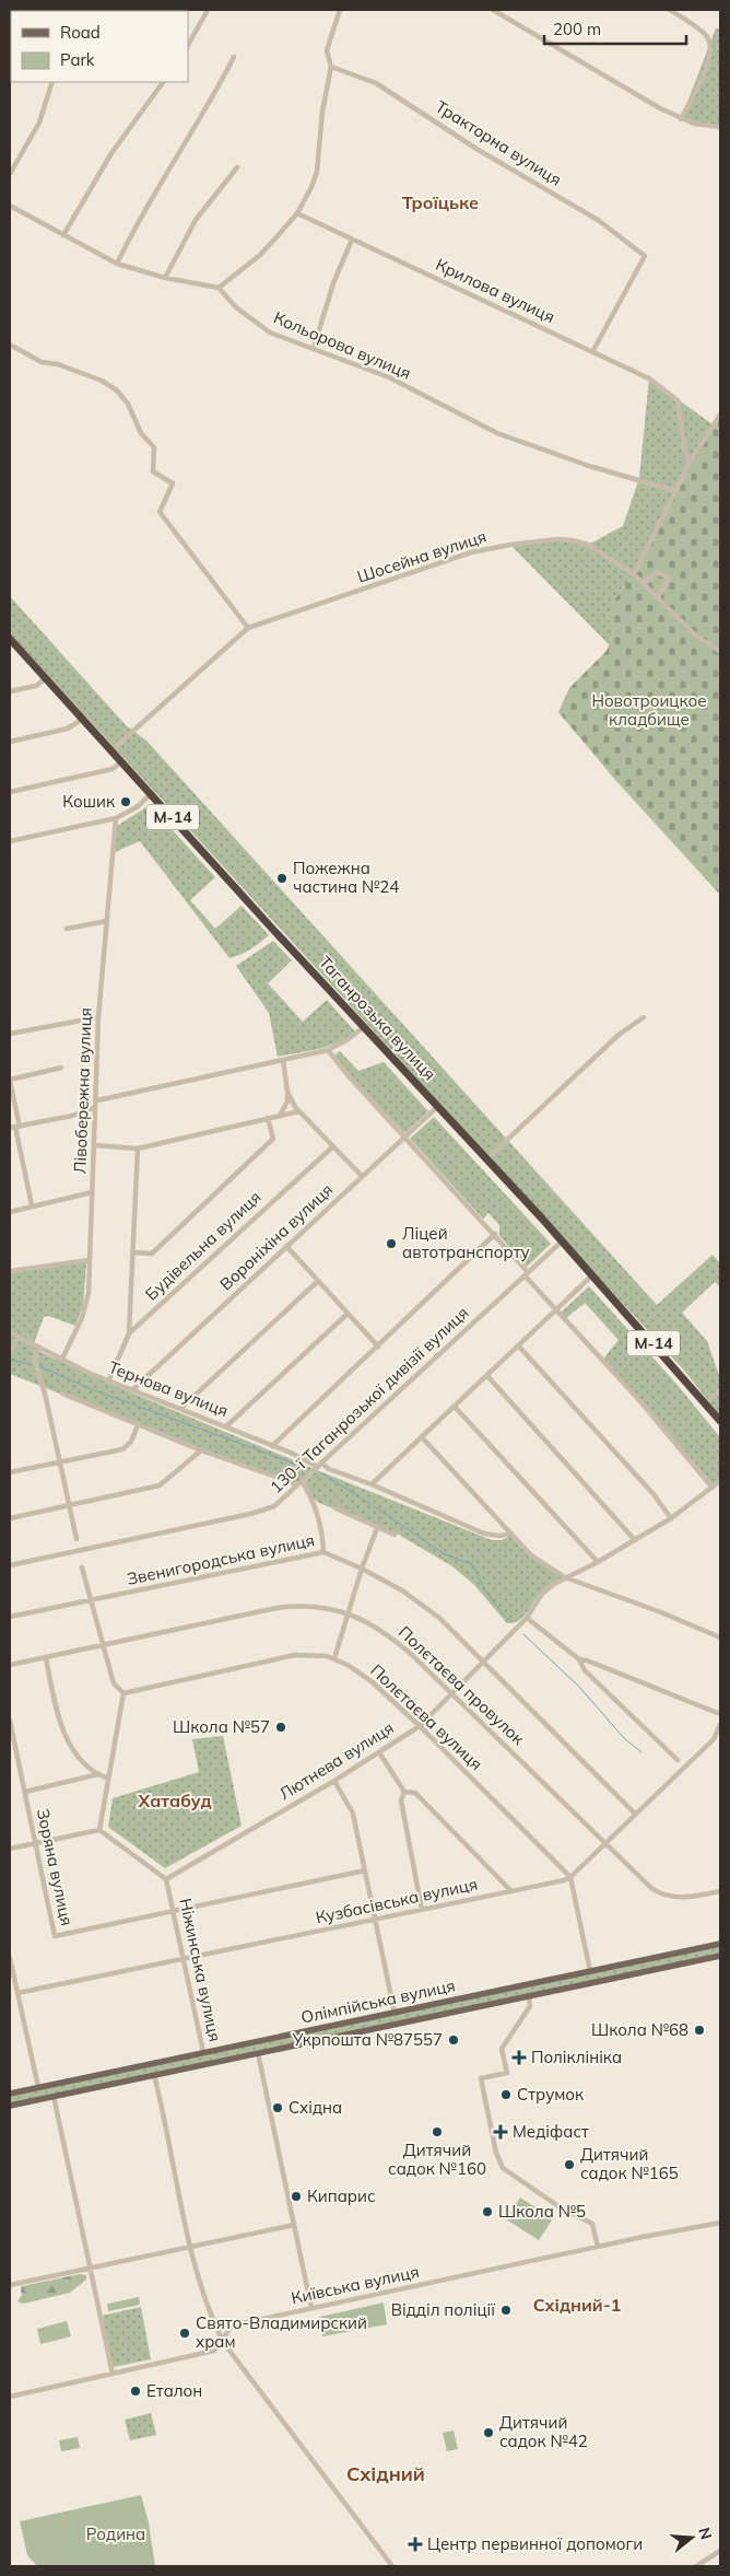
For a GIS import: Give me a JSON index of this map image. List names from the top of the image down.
{
  "streets": {
    "highway": ["М-14", "Таганрозька вулиця"],
    "main road": ["Ніжинська вулиця", "Олімпійська вулиця"],
    "street": [
      "Тракторна вулиця",
      "Крилова вулиця",
      "Кольорова вулиця",
      "Шосейна вулиця",
      "Лівобережна вулиця",
      "Вороніхіна вулиця",
      "Будівельна вулиця",
      "Тернова вулиця",
      "130-ї Таганрозької дивізії вулиця",
      "Звенигородська вулиця",
      "Полєтаєва провулок",
      "Полєтаєва вулиця",
      "Лютнева вулиця",
      "Зоряна вулиця",
      "Кузбасівська вулиця",
      "Київська вулиця"
    ]
  },
  "crossings": [
    ["Тракторна вулиця", "Крилова вулиця"],
    ["Шосейна вулиця", "Таганрозька вулиця"],
    ["Таганрозька вулиця", "Вороніхіна вулиця"],
    ["Таганрозька вулиця", "130-ї Таганрозької дивізії вулиця"],
    ["Лівобережна вулиця", "Тернова вулиця"],
    ["Вороніхіна вулиця", "Тернова вулиця"],
    ["Будівельна вулиця", "Тернова вулиця"],
    ["Тернова вулиця", "130-ї Таганрозької дивізії вулиця"],
    ["Звенигородська вулиця", "Лютнева вулиця"],
    ["Полєтаєва провулок", "Лютнева вулиця"],
    ["Полєтаєва вулиця", "Лютнева вулиця"],
    ["Полєтаєва вулиця", "Кузбасівська вулиця"],
    ["Лютнева вулиця", "Ніжинська вулиця"],
    ["Зоряна вулиця", "Ніжинська вулиця"],
    ["Кузбасівська вулиця", "Ніжинська вулиця"],
    ["Ніжинська вулиця", "Олімпійська вулиця"]
  ],
  "districts": [
    "Троїцьке",
    "Хатабуд",
    "Східний-1",
    "Східний"
  ],
  "parks": ["Новотроицкое кладбище", "Родина"],
  "places": {
    "other": [
      "Кошик",
      "Пожежна частина №24",
      "Ліцей автотранспорту",
      "Школа №57",
      "Школа №68",
      "Укрпошта №87557",
      "Струмок",
      "Східна",
      "Дитячий садок №160",
      "Дитячий садок №165",
      "Кипарис",
      "Школа №5",
      "Відділ поліції",
      "Свято-Владимирский храм",
      "Еталон",
      "Дитячий садок №42"
    ],
    "health": ["Поліклініка", "Медіфаст", "Центр первинної допомоги"]
  },
  "legend": ["Road", "Park"],
  "scale_bar": "200 m",
  "north": "right"
}
